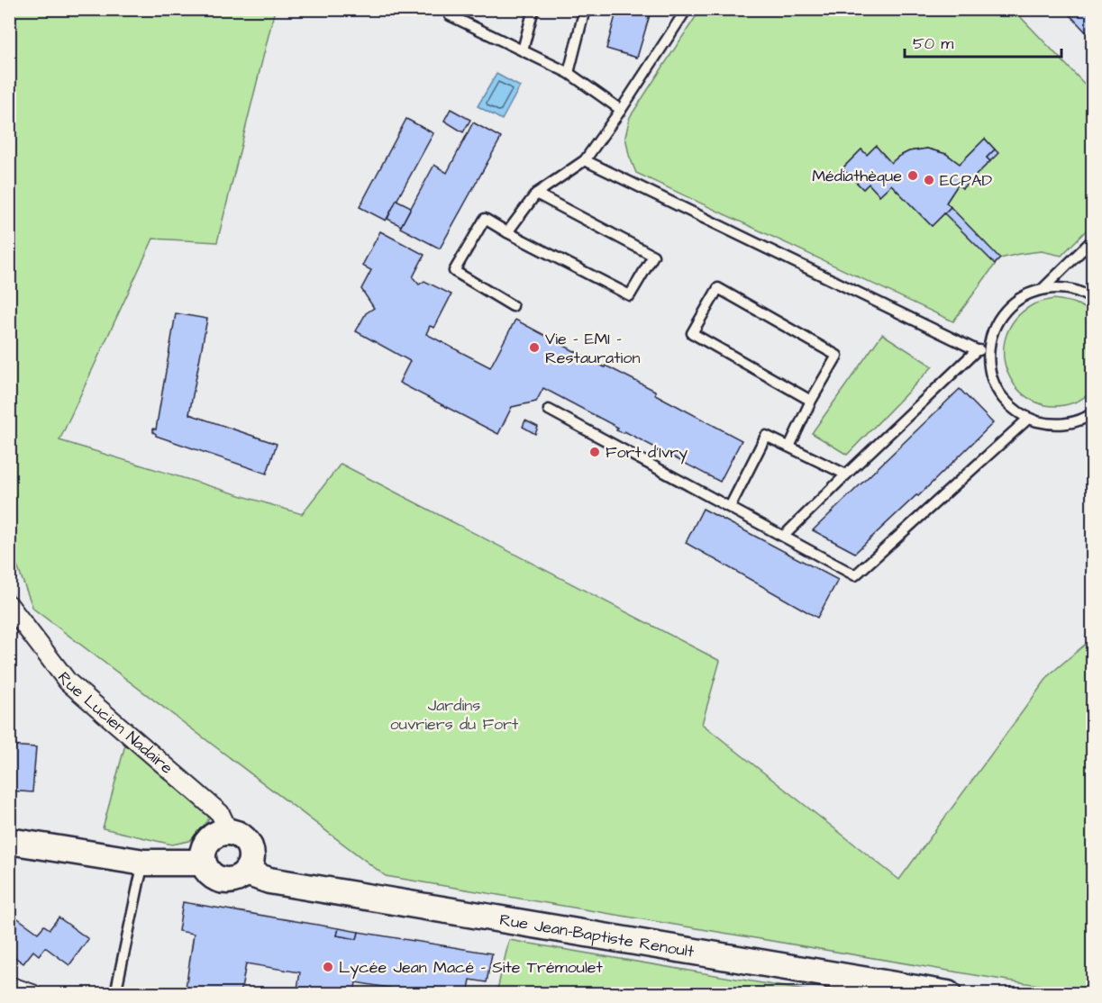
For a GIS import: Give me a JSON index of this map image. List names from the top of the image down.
{
  "streets": {
    "main road": ["Rue Jean-Baptiste Renoult"],
    "street": ["Rue Lucien Nadaire"]
  },
  "crossings": [
    ["Rue Lucien Nadaire", "Rue Jean-Baptiste Renoult"]
  ],
  "parks": ["Jardins ouvriers du Fort"],
  "places": [
    "Médiathèque",
    "ECPAD",
    "Vie - EMI - Restauration",
    "Fort d'Ivry",
    "Lycée Jean Macé - Site Trémoulet"
  ],
  "scale_bar": "50 m"
}
